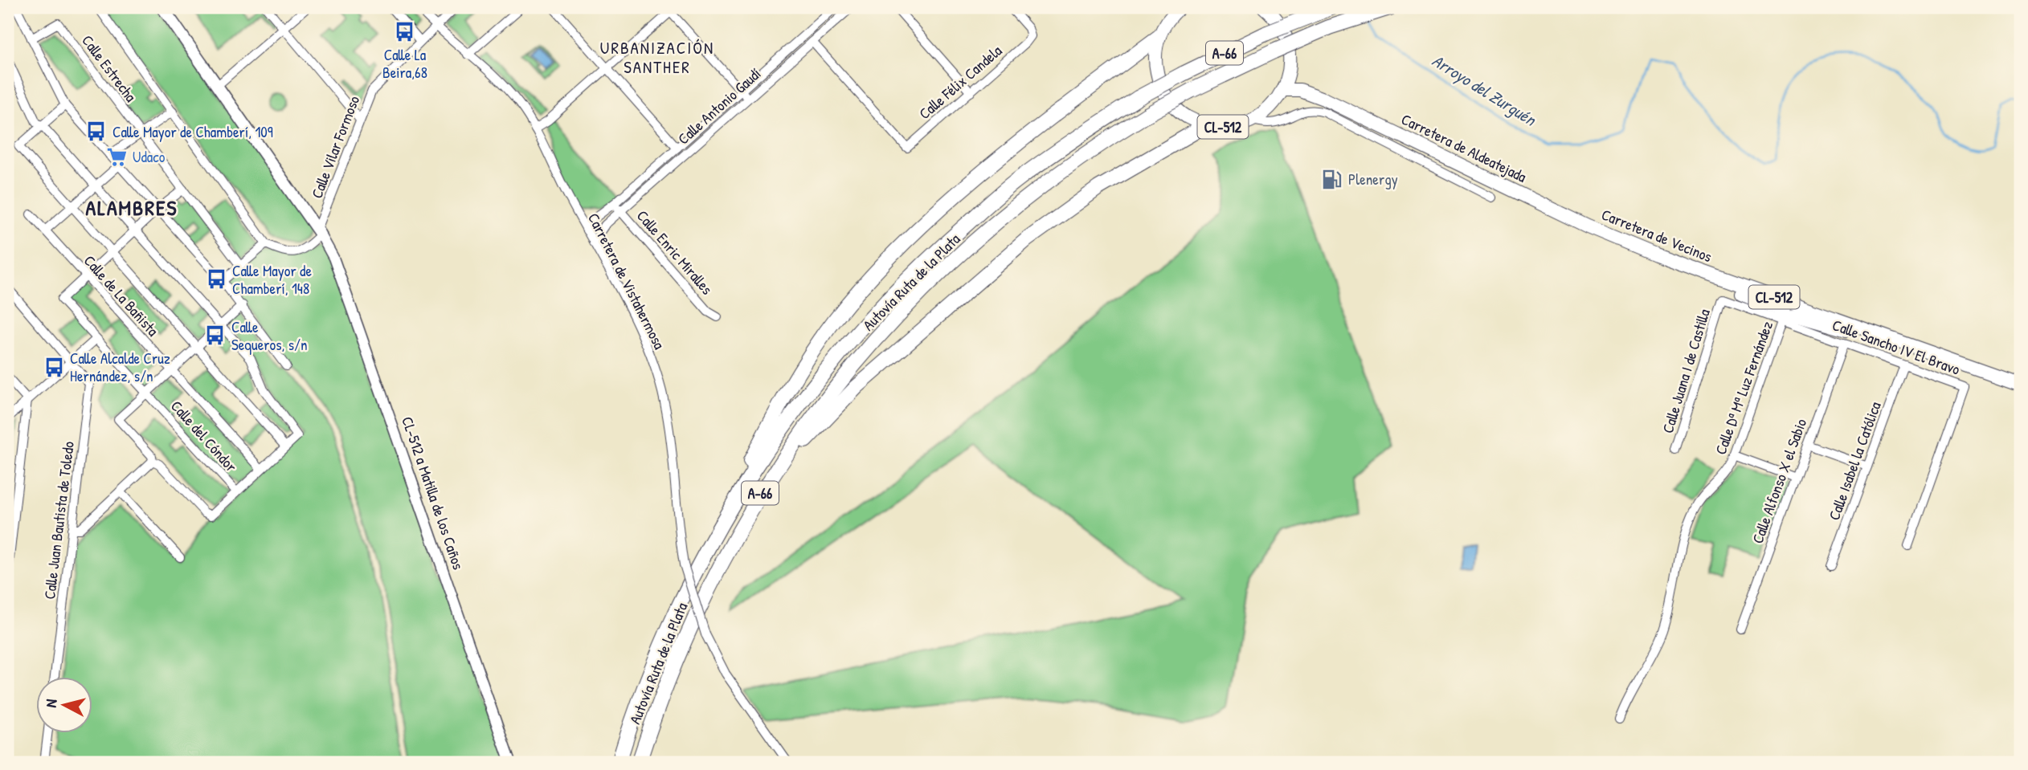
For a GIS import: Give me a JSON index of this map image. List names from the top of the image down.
{
  "streets": {
    "highway": ["A-66", "Autovía Ruta de la Plata"],
    "main road": ["CL-512", "Carretera de Aldeatejada", "Carretera de Vecinos"],
    "street": [
      "Calle Estrecha",
      "Calle Félix Candela",
      "Calle Antonio Gaudí",
      "Calle Vilar Formoso",
      "Calle Enric Miralles",
      "Carretera de Vistahermosa",
      "Calle de La Bañista",
      "Calle Sancho IV El Bravo",
      "Calle Juana I de Castilla",
      "Calle Dª Mª Luz Fernández",
      "Calle del Cóndor",
      "Calle Isabel la Católica",
      "Calle Alfonso X el Sabio",
      "CL-512 a Matilla de los Caños",
      "Calle Juan Bautista de Toledo"
    ]
  },
  "crossings": [
    ["Calle Félix Candela", "Calle Antonio Gaudí"],
    ["Calle Antonio Gaudí", "Calle Enric Miralles"],
    ["Calle Antonio Gaudí", "Carretera de Vistahermosa"],
    ["CL-512", "Carretera de Aldeatejada"],
    ["Calle Vilar Formoso", "Carretera de Vistahermosa"],
    ["Calle Vilar Formoso", "CL-512 a Matilla de los Caños"],
    ["Carretera de Aldeatejada", "Carretera de Vecinos"],
    ["Carretera de Vecinos", "Calle Sancho IV El Bravo"],
    ["Carretera de Vecinos", "Calle Dª Mª Luz Fernández"],
    ["Carretera de Vecinos", "Calle Alfonso X el Sabio"],
    ["Calle de La Bañista", "Calle del Cóndor"],
    ["Calle Sancho IV El Bravo", "Calle Juana I de Castilla"],
    ["Calle Sancho IV El Bravo", "Calle Dª Mª Luz Fernández"],
    ["Calle Sancho IV El Bravo", "Calle Isabel la Católica"],
    ["Calle Sancho IV El Bravo", "Calle Alfonso X el Sabio"]
  ],
  "districts": ["URBANIZACIÓN SANTHER", "ALAMBRES"],
  "water": ["Arroyo del Zurguén"],
  "places": {
    "bus stop": [
      "Calle La Beira,68",
      "Calle Mayor de Chamberí, 109",
      "Calle Mayor de Chamberí, 148",
      "Calle Sequeros, s/n",
      "Calle Alcalde Cruz Hernández, s/n"
    ],
    "supermarket": ["Udaco"],
    "fuel station": ["Plenergy"]
  },
  "north": "left"
}
